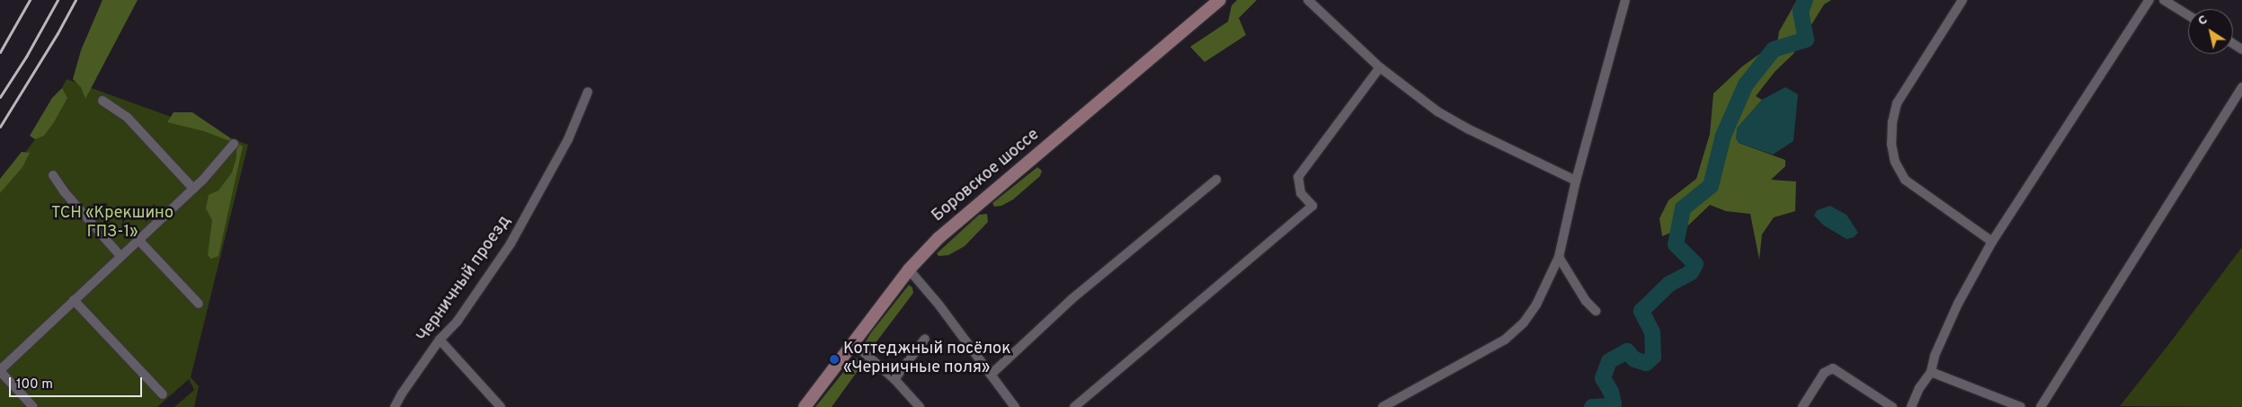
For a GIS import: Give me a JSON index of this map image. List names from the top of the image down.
{
  "streets": {
    "main road": ["Боровское шоссе"],
    "street": ["Черничный проезд"]
  },
  "parks": ["ТСН «Крекшино ГПЗ-1»"],
  "places": ["Коттеджный посёлок «Черничные поля»"],
  "scale_bar": "100 m",
  "north": "top left"
}
